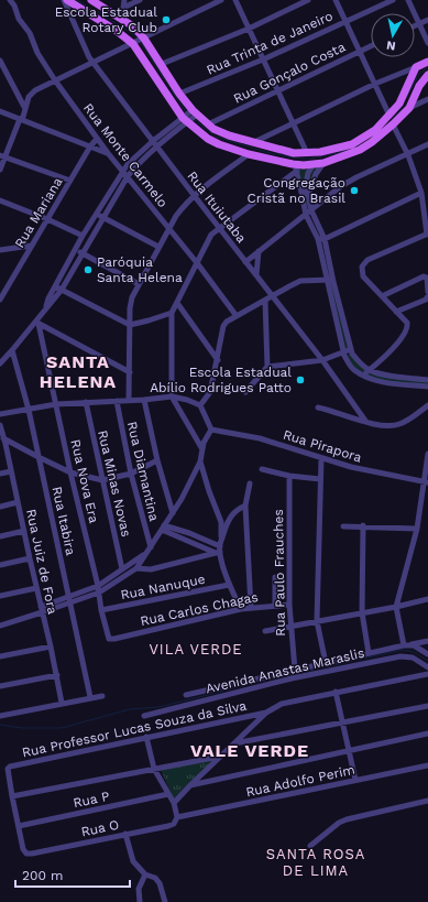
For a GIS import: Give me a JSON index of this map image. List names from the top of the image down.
{
  "streets": {
    "street": [
      "Rua Trinta de Janeiro",
      "Rua Gonçalo Costa",
      "Rua Monte Carmelo",
      "Rua Ituiutaba",
      "Rua Mariana",
      "Rua Pirapora",
      "Rua Diamantina",
      "Rua Nova Era",
      "Rua Minas Novas",
      "Rua Itabira",
      "Rua Juiz de Fora",
      "Rua Paulo Frauches",
      "Rua Nanuque",
      "Rua Carlos Chagas",
      "Avenida Anastas Maraslis",
      "Rua Professor Lucas Souza da Silva",
      "Rua Adolfo Perim",
      "Rua P",
      "Rua O"
    ]
  },
  "crossings": [
    ["Rua Monte Carmelo", "Rua Mariana"],
    ["Rua Nova Era", "Rua Nanuque"],
    ["Rua Nova Era", "Rua Carlos Chagas"],
    ["Rua Paulo Frauches", "Rua Carlos Chagas"],
    ["Rua Paulo Frauches", "Avenida Anastas Maraslis"],
    ["Rua Adolfo Perim", "Rua O"],
    ["Rua P", "Rua O"]
  ],
  "districts": [
    "SANTA HELENA",
    "VILA VERDE",
    "VALE VERDE",
    "SANTA ROSA DE LIMA"
  ],
  "places": [
    "Escola Estadual Rotary Club",
    "Congregação Cristã no Brasil",
    "Paróquia Santa Helena",
    "Escola Estadual Abílio Rodrigues Patto"
  ],
  "scale_bar": "200 m",
  "north": "bottom"
}
